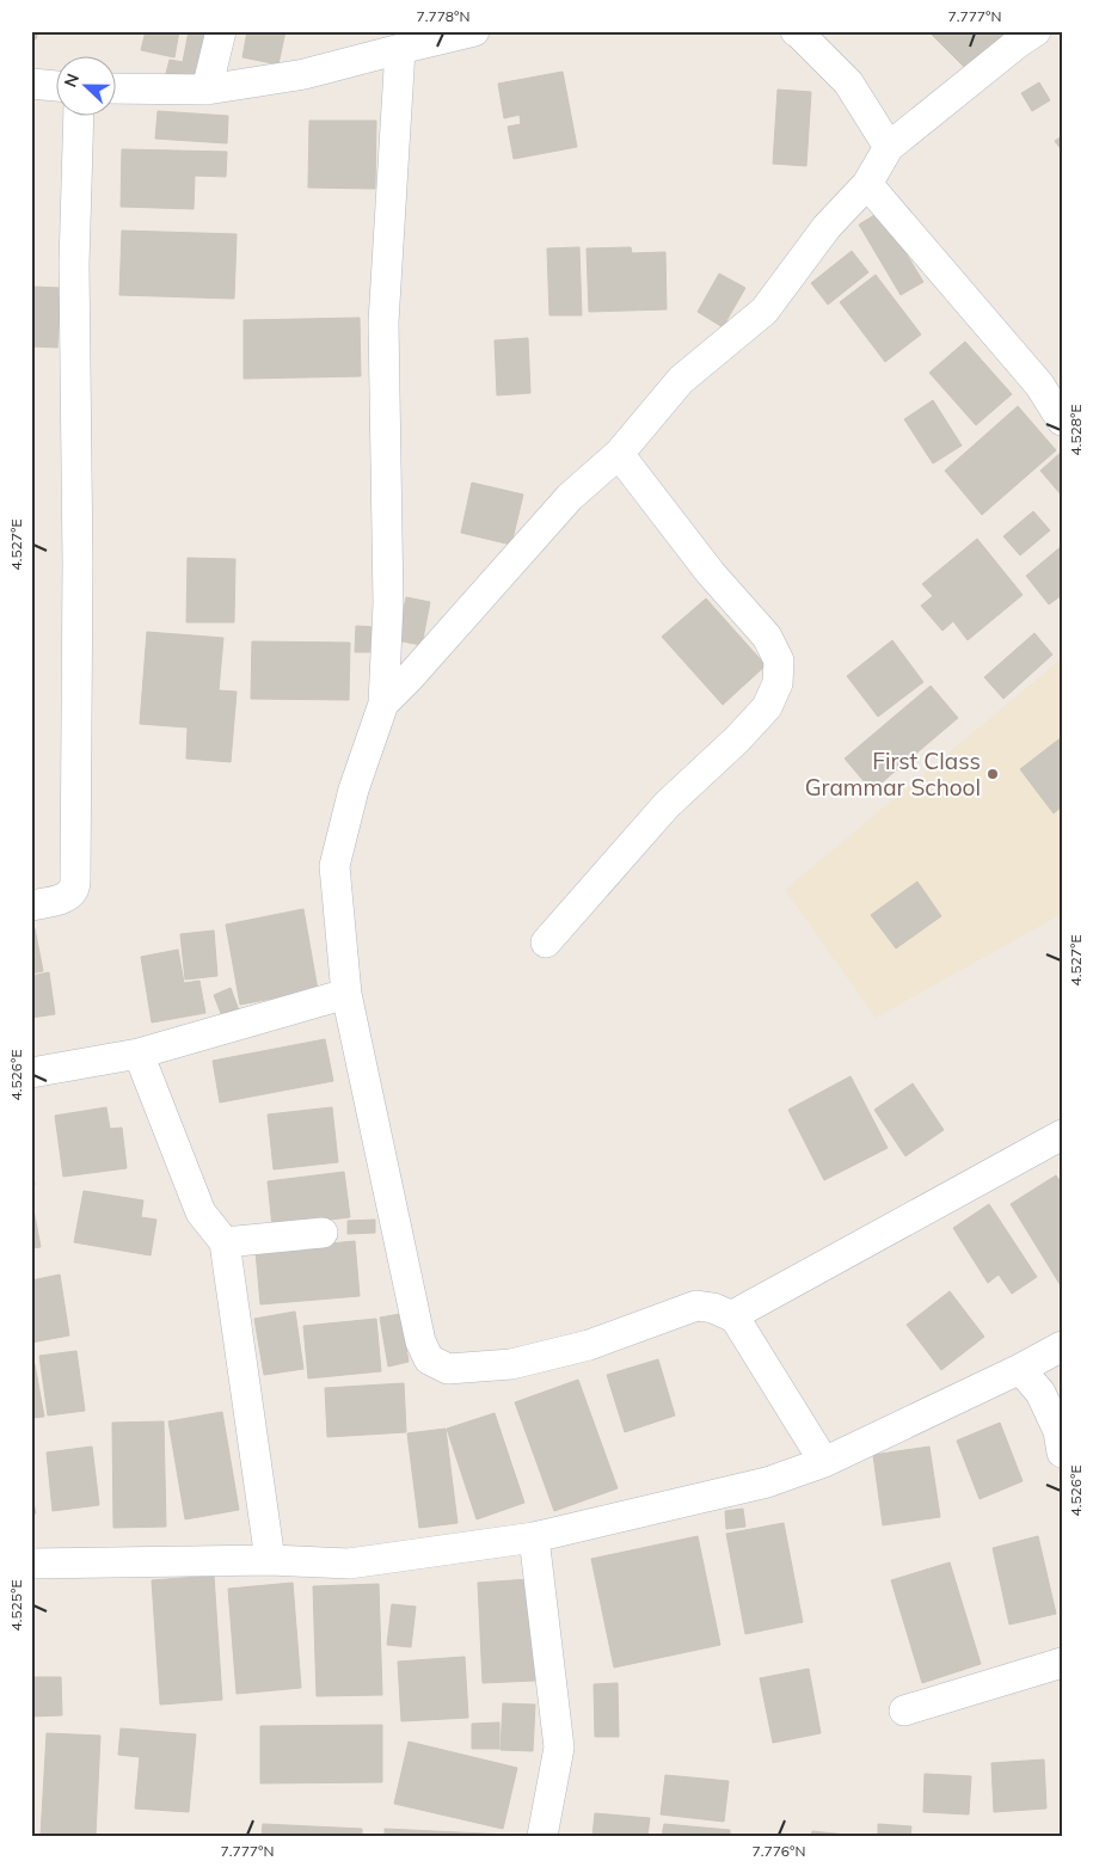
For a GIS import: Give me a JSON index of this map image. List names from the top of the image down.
{
  "places": ["First Class Grammar School"],
  "north": "left",
  "coordinates": [
    "7.778°N",
    "7.777°N",
    "4.528°E",
    "4.527°E",
    "4.526°E",
    "4.525°E",
    "7.776°N"
  ]
}
